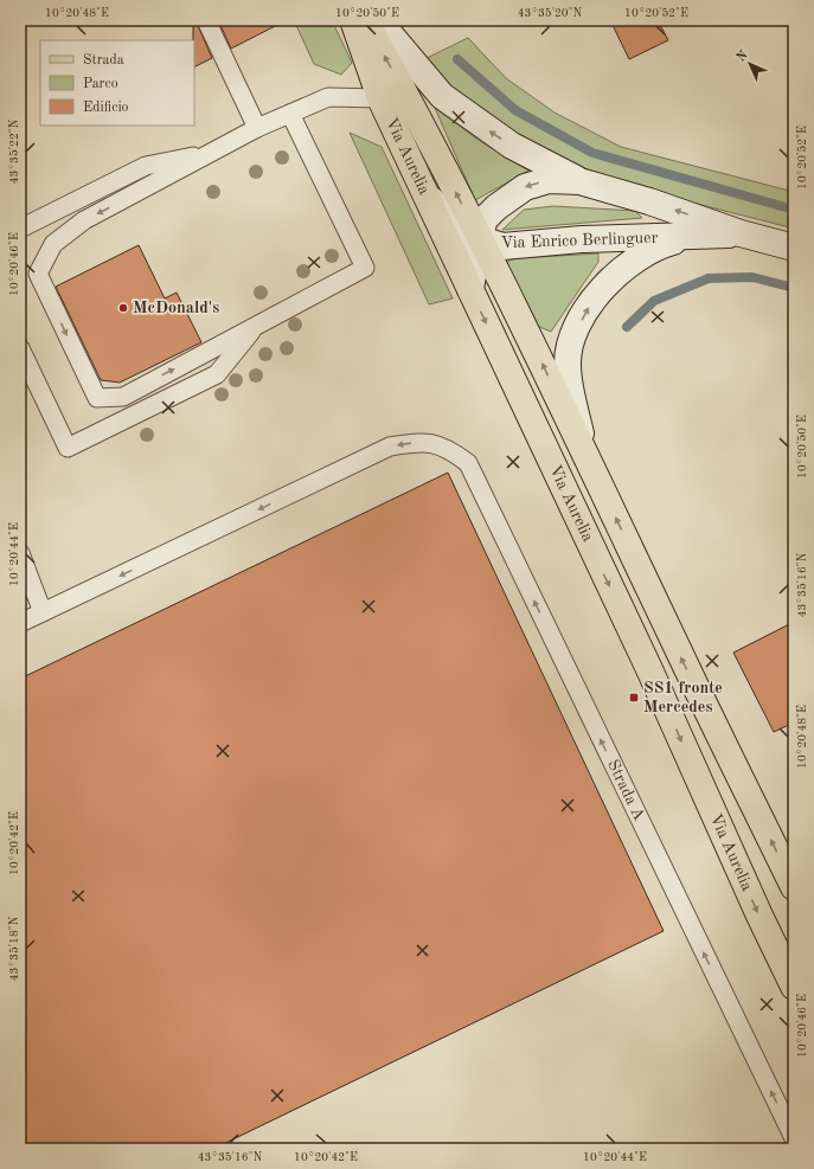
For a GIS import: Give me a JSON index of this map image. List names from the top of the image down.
{
  "streets": {
    "main road": ["Via Aurelia"],
    "street": ["Via Enrico Berlinguer"],
    "lane": ["Strada A"]
  },
  "crossings": [
    ["Via Aurelia", "Via Enrico Berlinguer"]
  ],
  "places": {
    "other": ["McDonald's"],
    "transit": ["SS1 fronte Mercedes"]
  },
  "legend": ["Strada", "Parco", "Edificio"],
  "north": "top left",
  "coordinates": [
    "10°20'48\"E",
    "10°20'50\"E",
    "43°35'20\"N",
    "10°20'52\"E",
    "43°35'22\"N",
    "10°20'46\"E",
    "10°20'44\"E",
    "43°35'16\"N",
    "10°20'42\"E",
    "43°35'18\"N"
  ]
}
